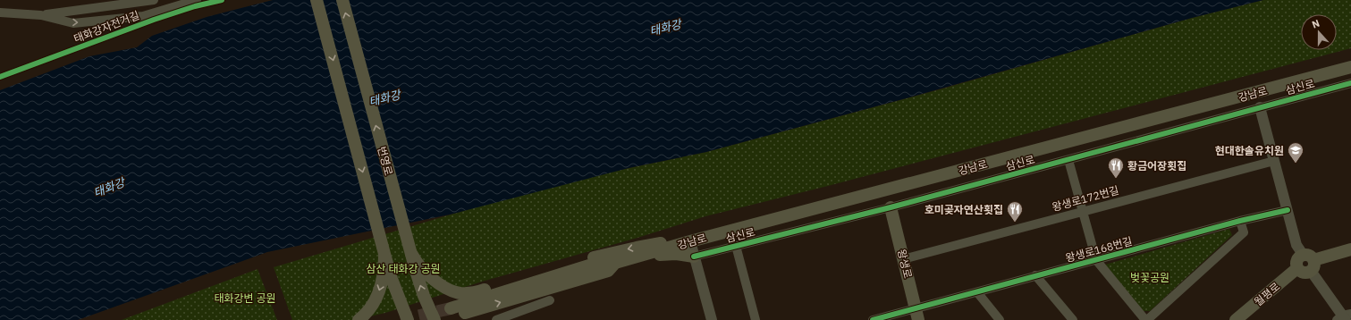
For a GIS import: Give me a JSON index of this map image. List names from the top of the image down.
{
  "streets": {
    "main road": [
      "강남로",
      "번영로",
      "왕생로",
      "월평로"
    ],
    "street": ["삼신로", "왕생로172번길", "왕생로168번길"],
    "cycle path": ["태화강자전거길"]
  },
  "crossings": [
    ["삼신로", "왕생로"],
    ["왕생로172번길", "왕생로"],
    ["왕생로168번길", "왕생로"]
  ],
  "water": ["태화강"],
  "parks": ["삼산 태화강 공원", "벚꽃공원", "태화강변 공원"],
  "places": {
    "school or university": ["현대한솔유치원"],
    "restaurant": ["황금어장횟집", "호미곶자연산횟집"]
  },
  "north": "top"
}
